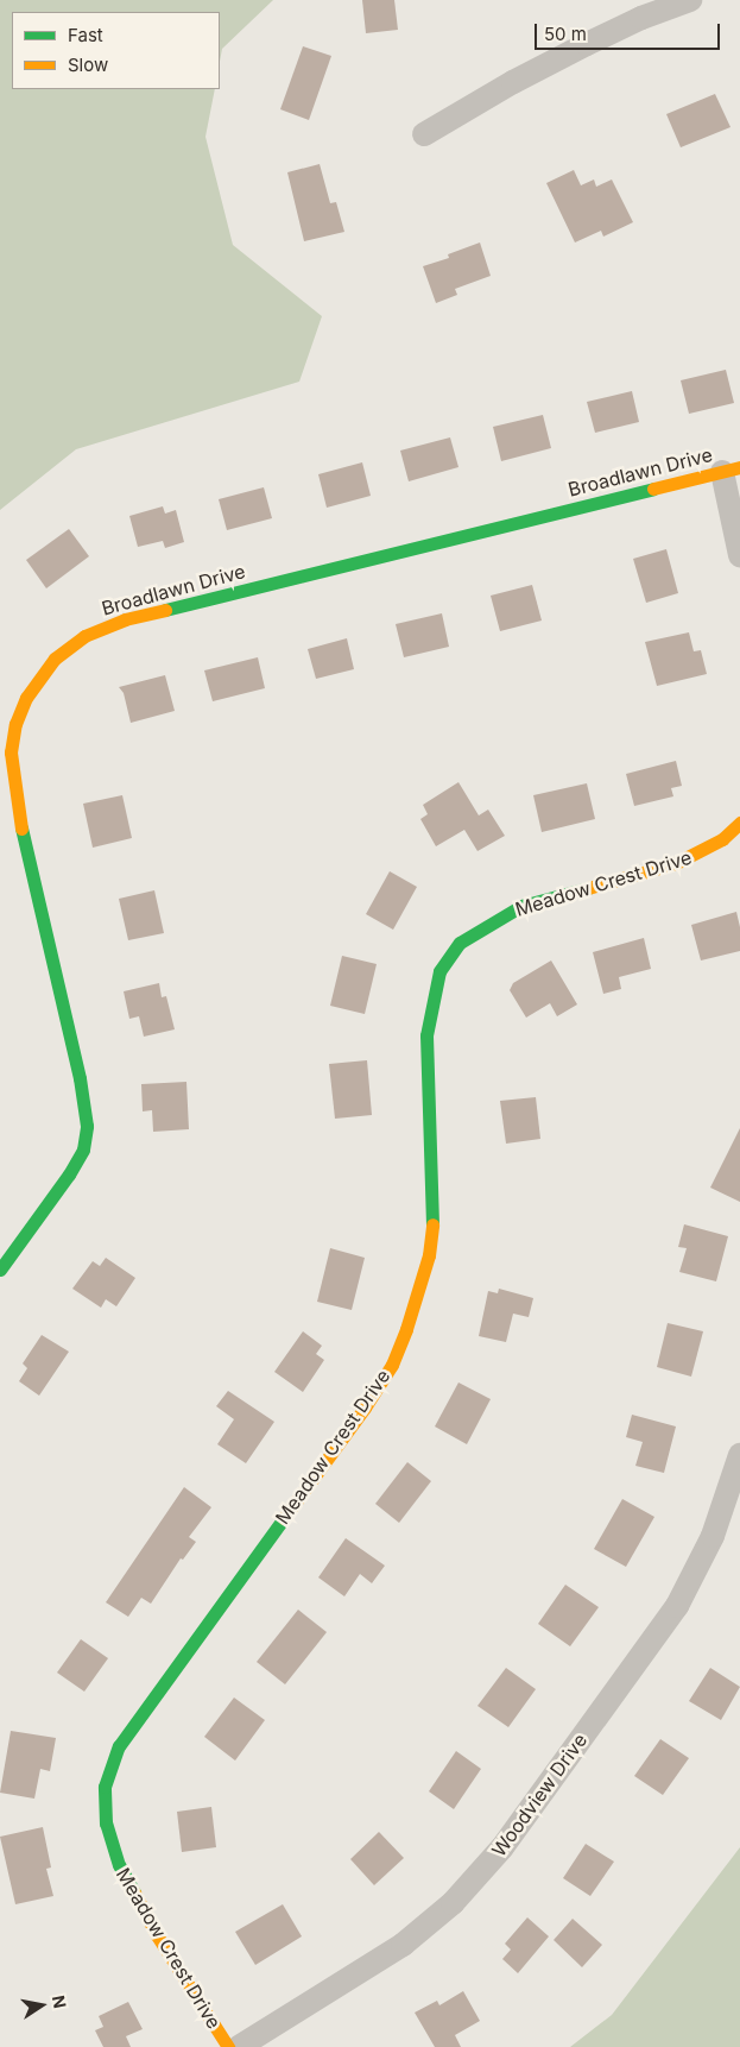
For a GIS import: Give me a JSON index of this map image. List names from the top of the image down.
{
  "streets": {
    "street": ["Broadlawn Drive", "Meadow Crest Drive", "Woodview Drive"]
  },
  "legend": ["Fast", "Slow"],
  "scale_bar": "50 m",
  "north": "right"
}
